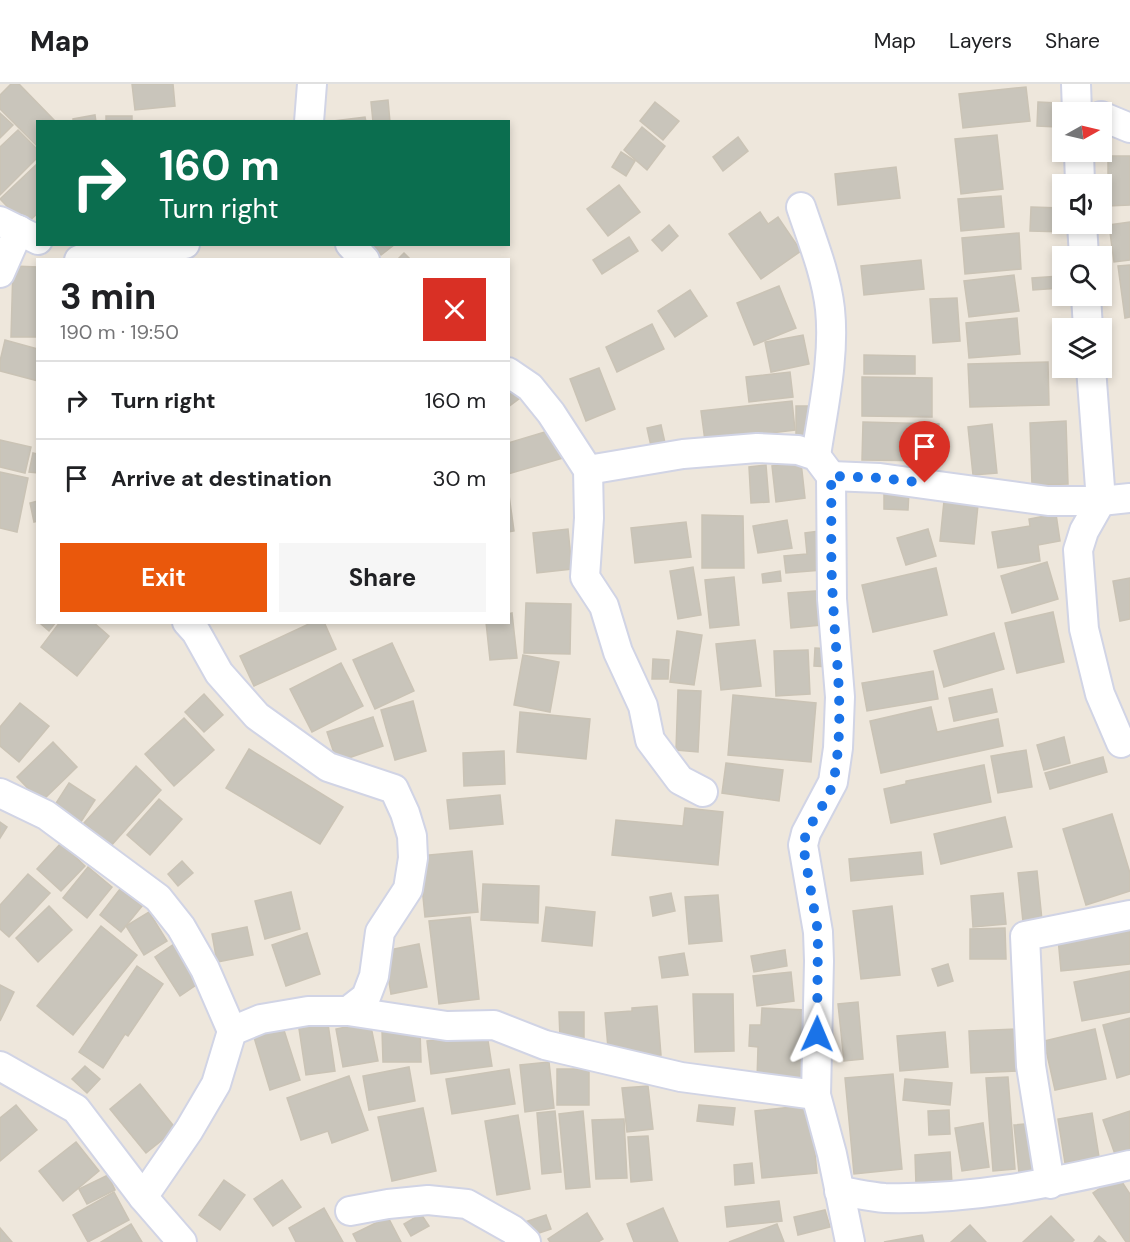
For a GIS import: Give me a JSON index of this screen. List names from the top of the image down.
{
  "north": "right",
  "page": {
    "header": "Map",
    "nav": ["Map", "Layers", "Share"],
    "turn": ["160 m", "Turn right"],
    "heading": ["3 min", "190 m · 19:50"],
    "list": [
      {
        "name": "Turn right",
        "value": "160 m"
      },
      {
        "name": "Arrive at destination",
        "value": "30 m"
      }
    ],
    "buttons": ["Exit", "Share"]
  }
}
